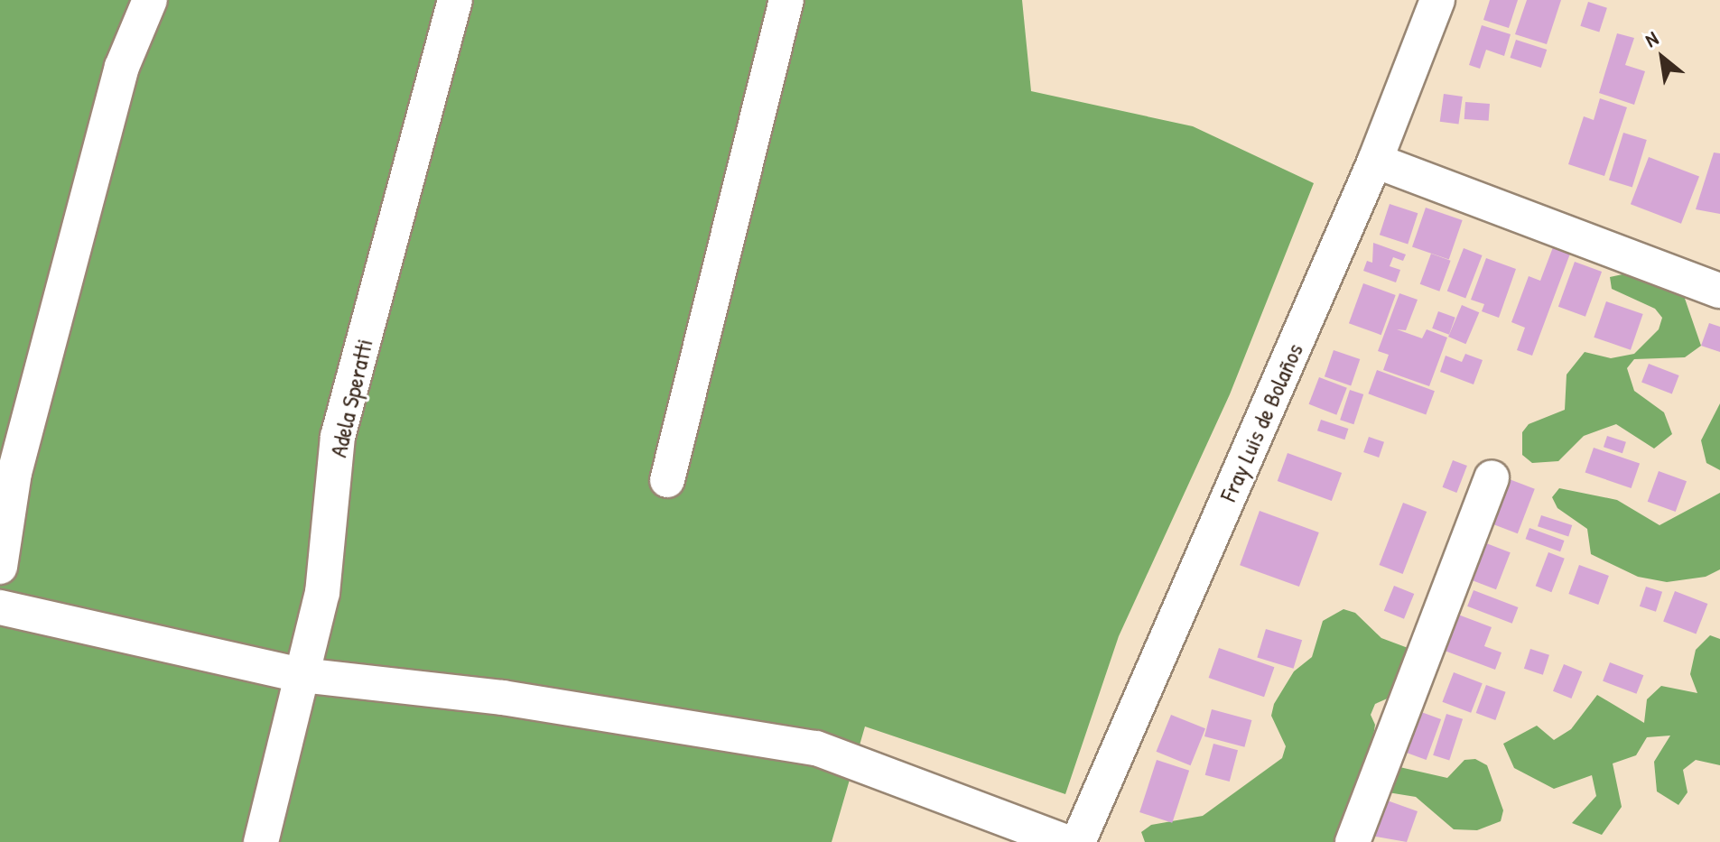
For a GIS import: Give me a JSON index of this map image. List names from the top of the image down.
{
  "streets": {
    "street": ["Adela Speratti", "Fray Luis de Bolaños"]
  },
  "north": "top left"
}
